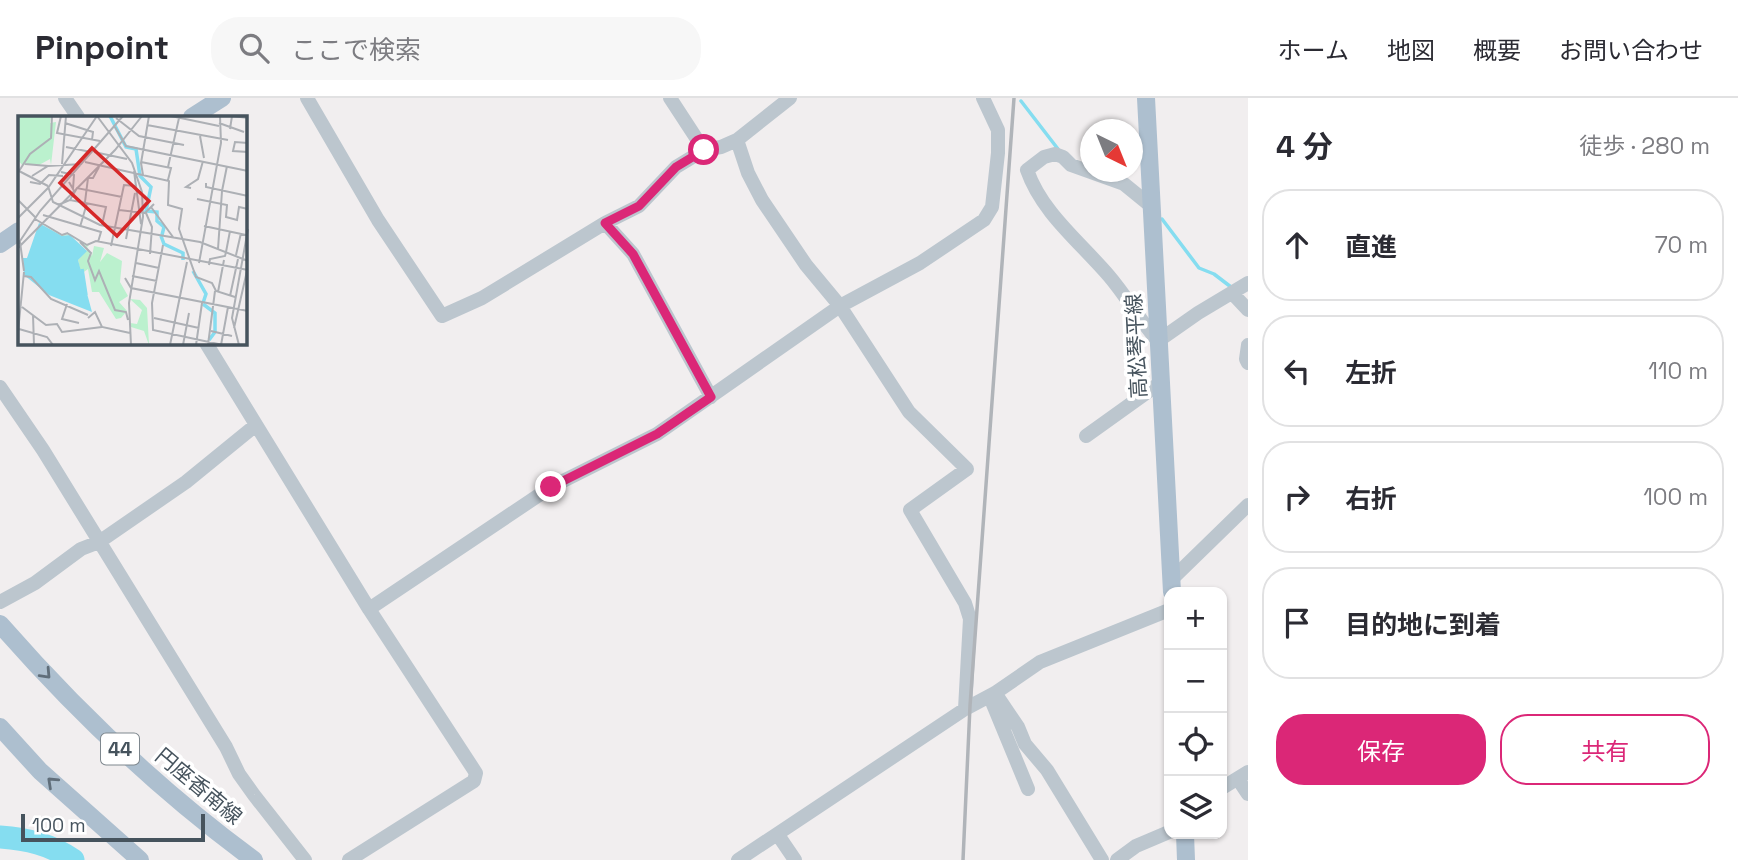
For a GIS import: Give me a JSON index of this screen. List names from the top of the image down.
{
  "streets": {
    "main road": ["高松琴平線", "44", "円座香南線"]
  },
  "scale_bar": "100 m",
  "north": "bottom right",
  "page": {
    "header": "Pinpoint",
    "search": "ここで検索",
    "nav": [
      "ホーム",
      "地図",
      "概要",
      "お問い合わせ"
    ],
    "heading": ["4 分", "徒歩 · 280 m"],
    "list": [
      ["直進", "70 m"],
      ["左折", "110 m"],
      ["右折", "100 m"],
      "目的地に到着"
    ],
    "map_buttons": ["+", "−"],
    "buttons": ["保存", "共有"],
    "scale": "100 m"
  }
}
